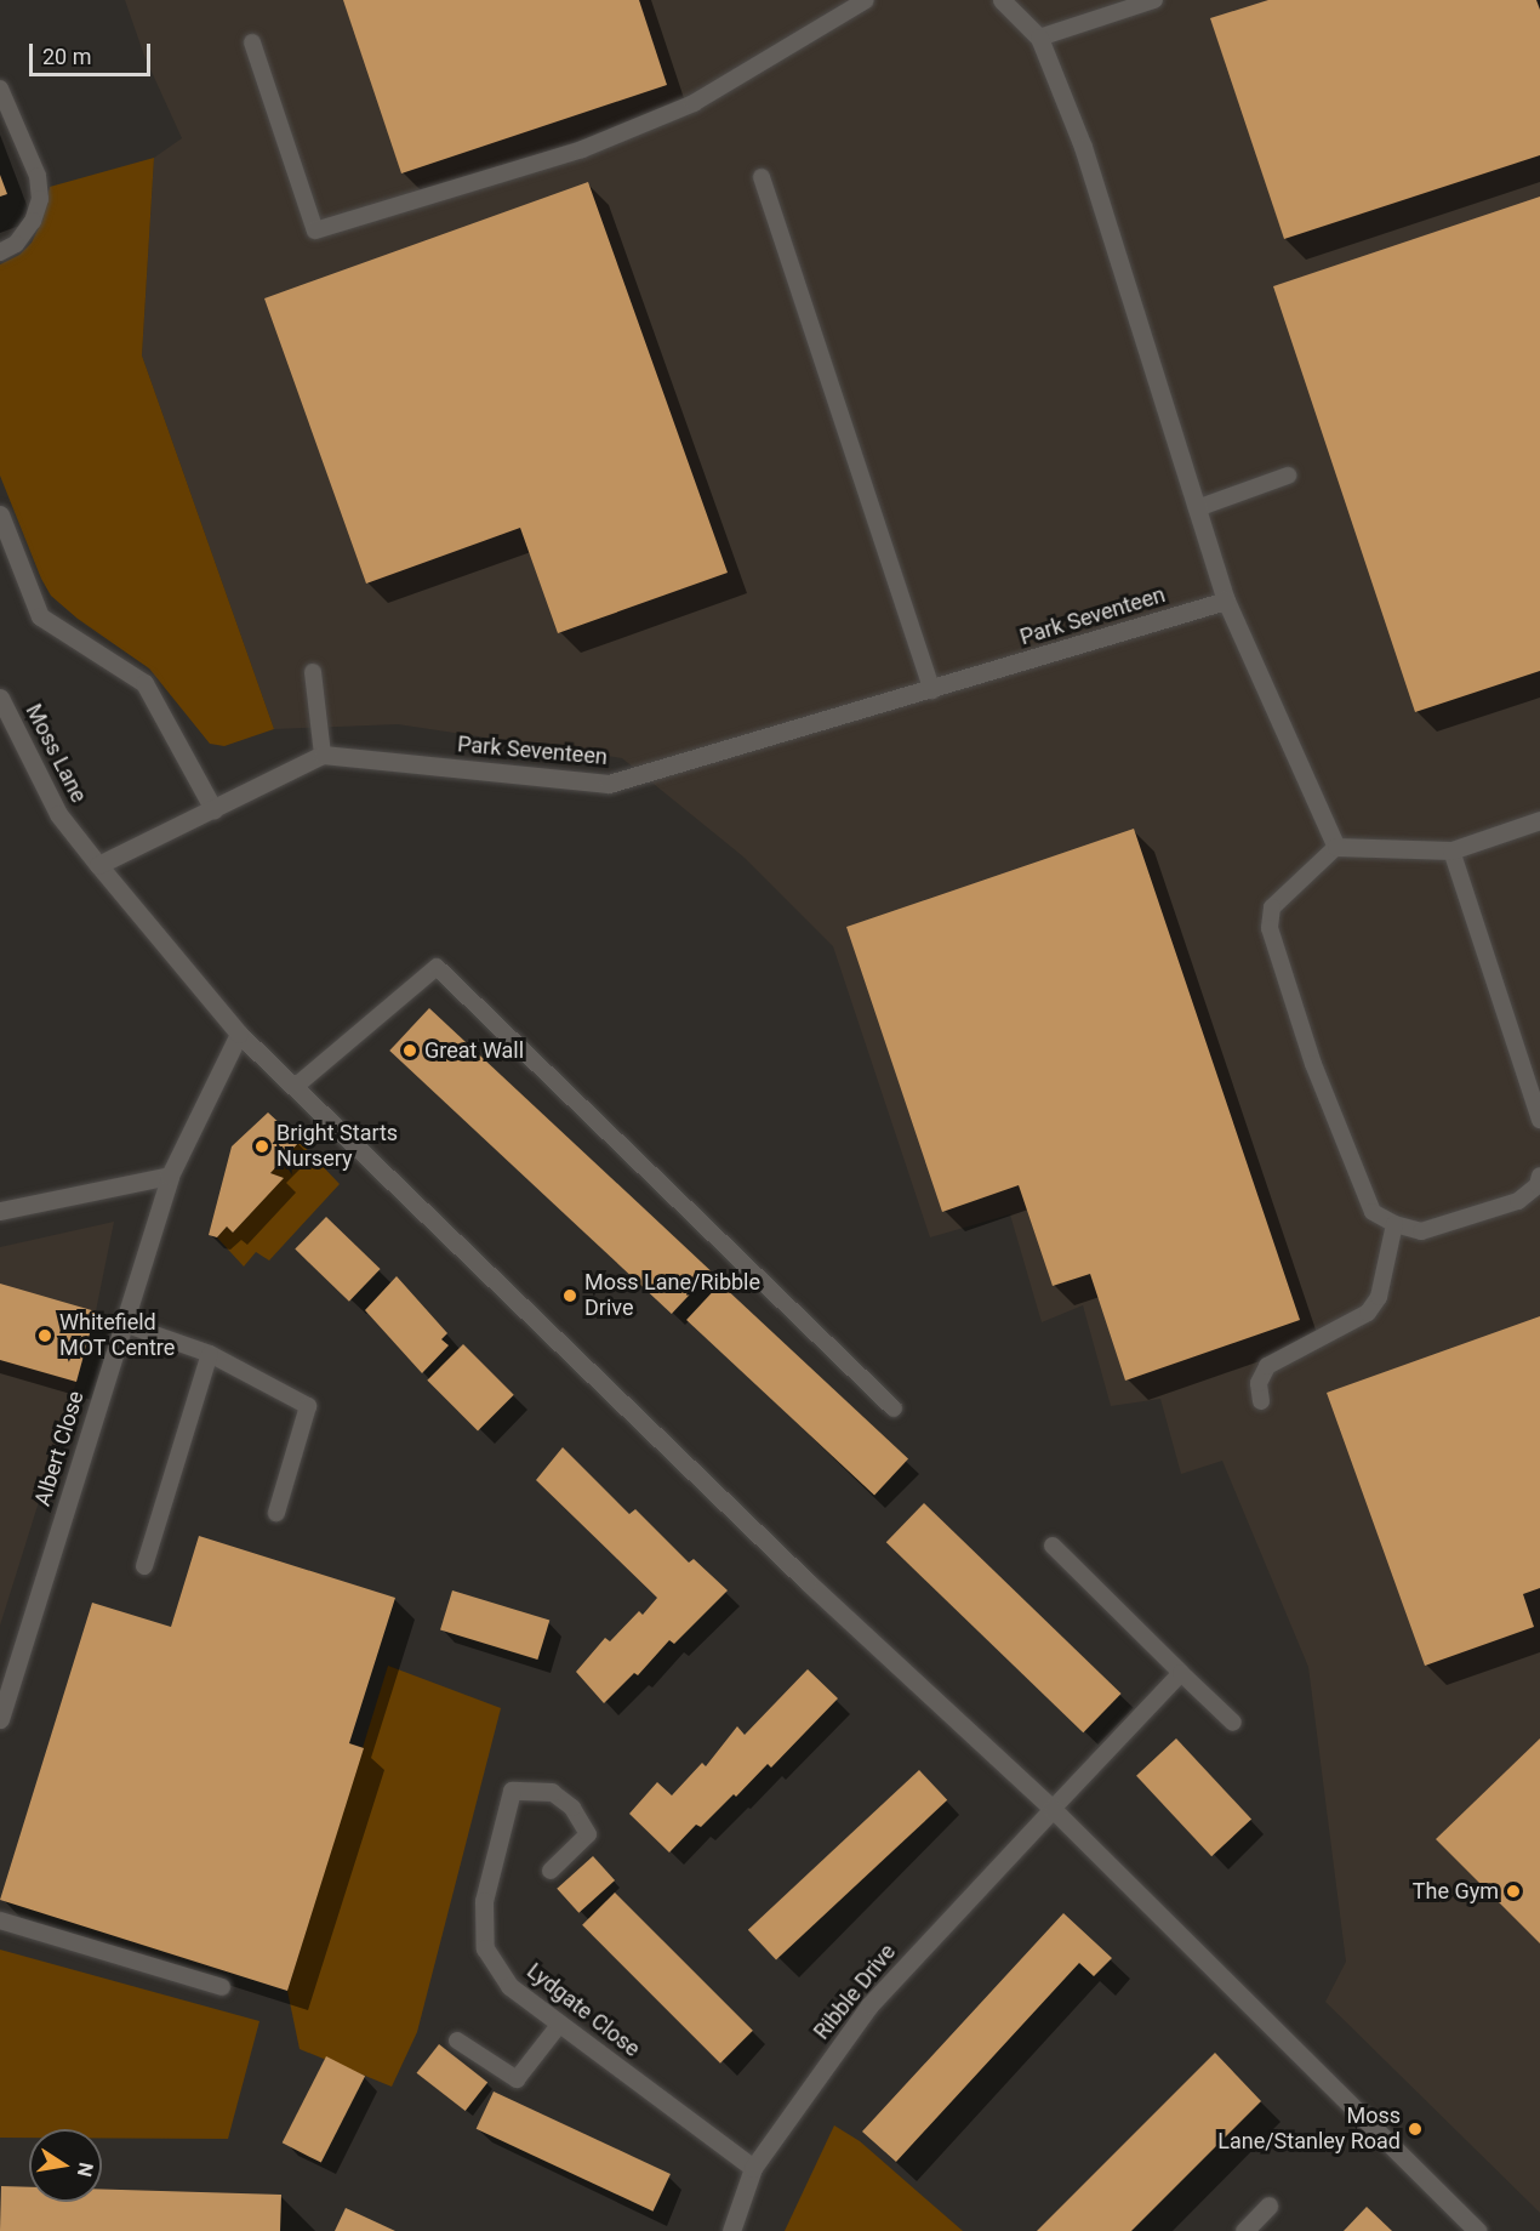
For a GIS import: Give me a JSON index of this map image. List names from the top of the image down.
{
  "streets": {
    "street": [
      "Park Seventeen",
      "Moss Lane",
      "Albert Close",
      "Ribble Drive",
      "Lydgate Close"
    ]
  },
  "crossings": [
    ["Ribble Drive", "Lydgate Close"]
  ],
  "places": [
    "Great Wall",
    "Bright Starts Nursery",
    "Moss Lane/Ribble Drive",
    "Whitefield MOT Centre",
    "The Gym",
    "Moss Lane/Stanley Road"
  ],
  "scale_bar": "20 m",
  "north": "right"
}
